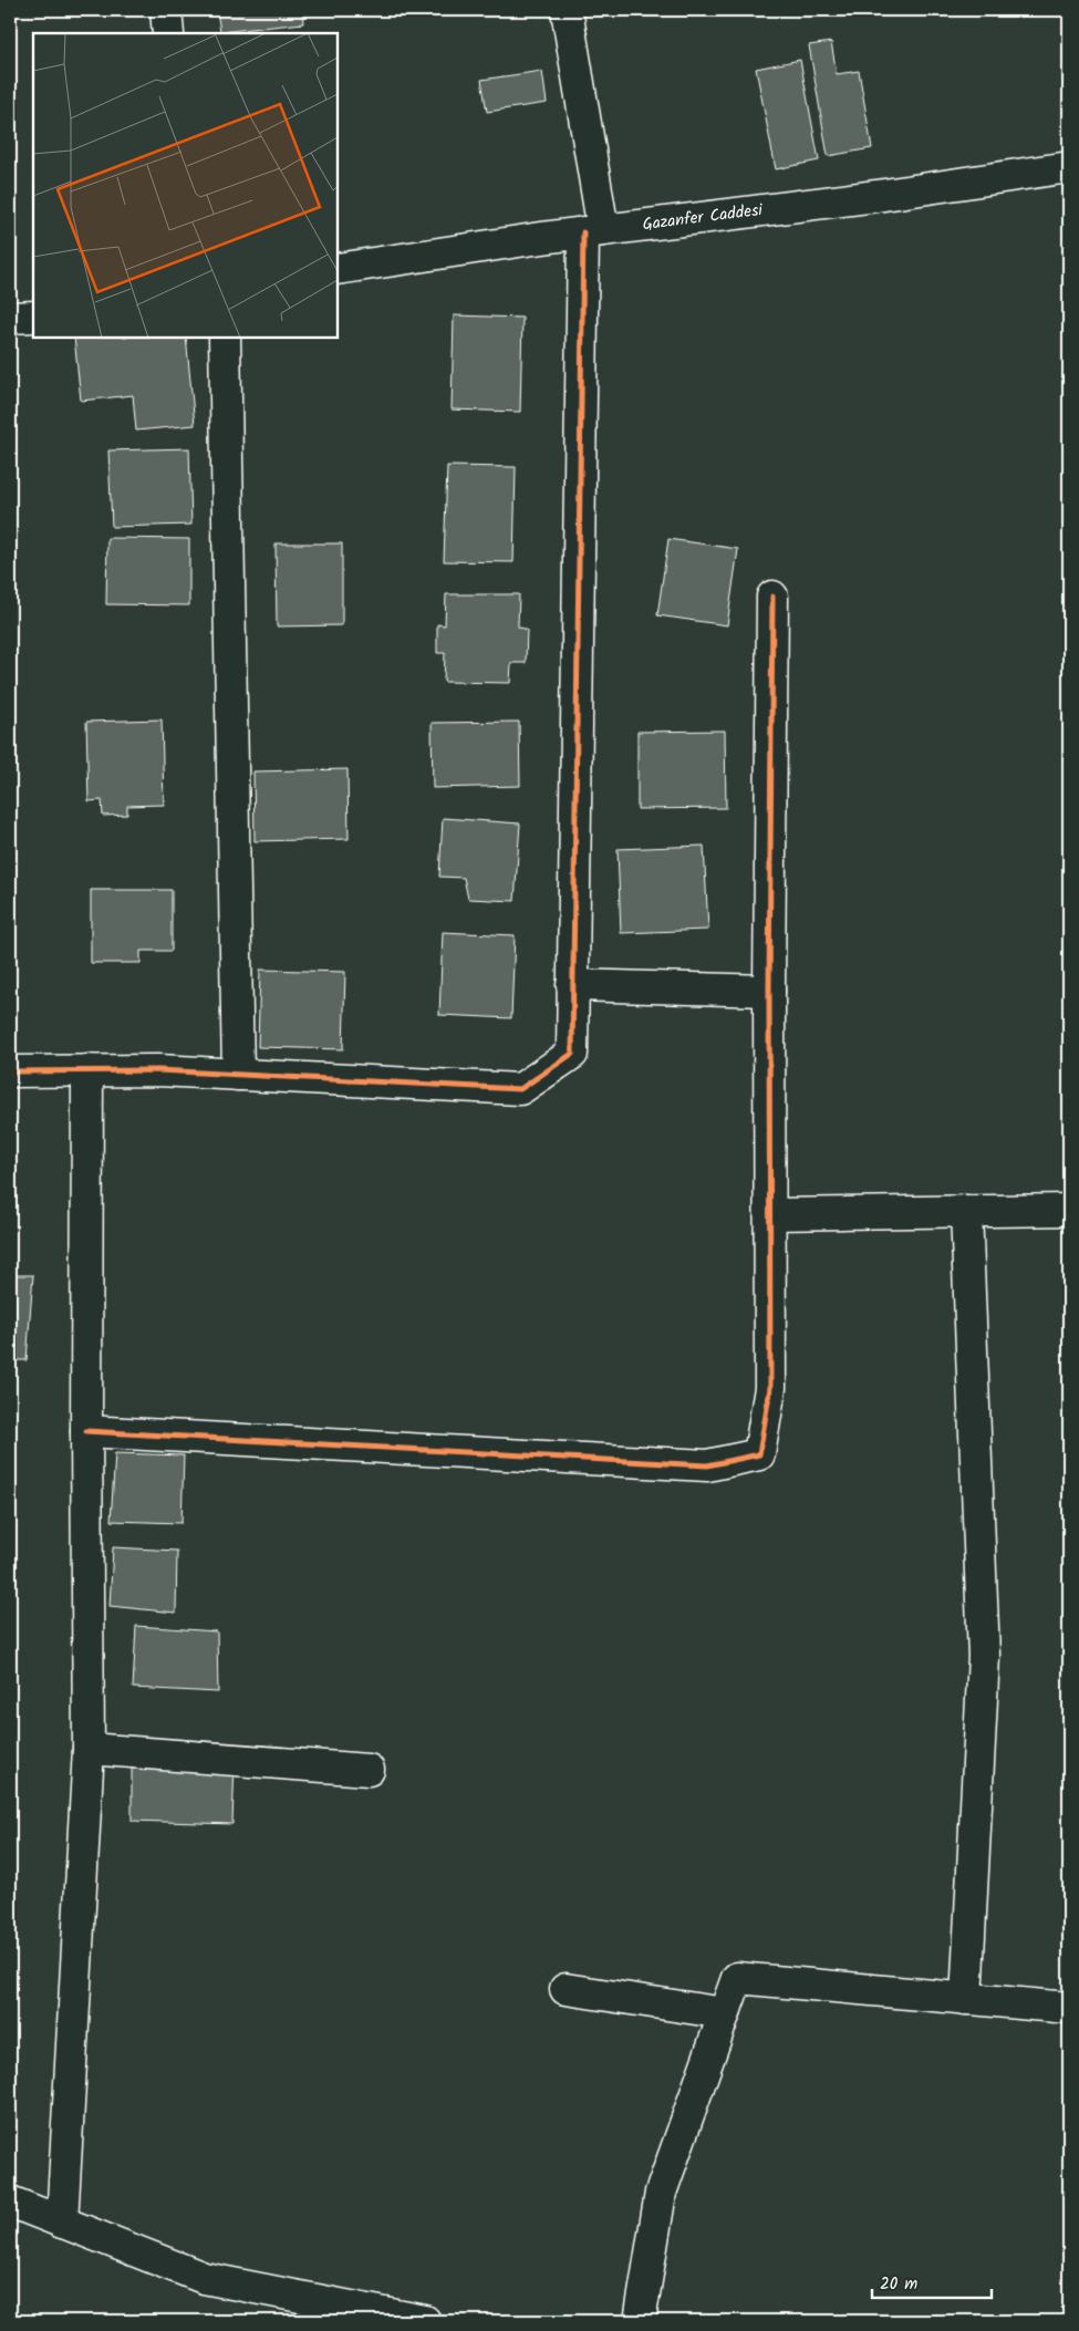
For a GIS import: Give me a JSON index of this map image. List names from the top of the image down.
{
  "streets": {
    "street": ["Gazanfer Caddesi"]
  },
  "scale_bar": "20 m"
}
